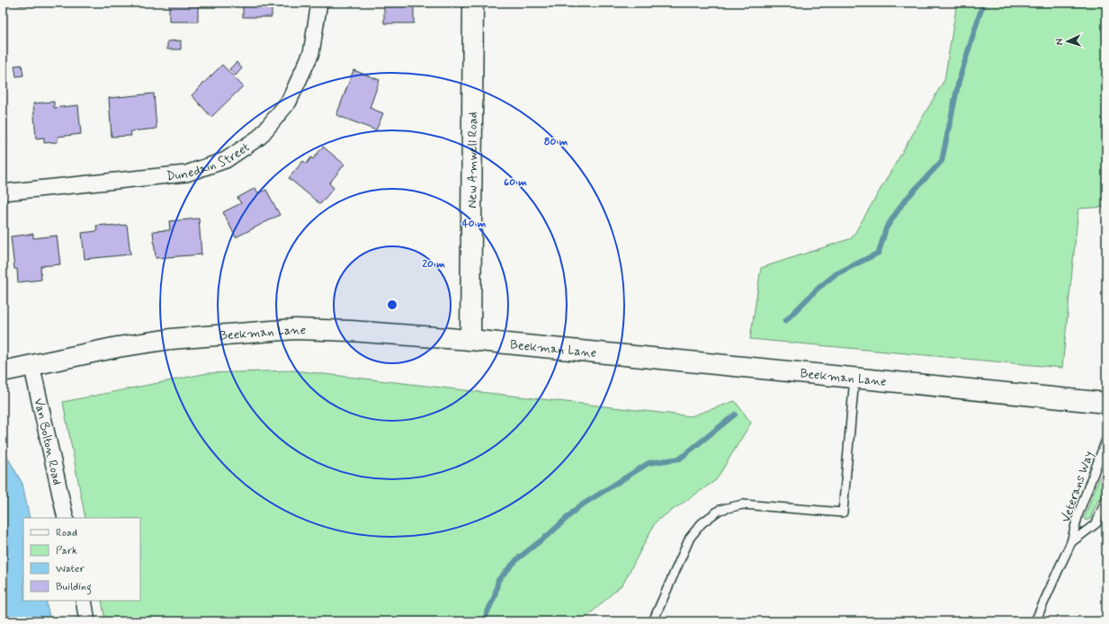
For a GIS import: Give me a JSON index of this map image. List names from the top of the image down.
{
  "streets": {
    "street": [
      "Dunedain Street",
      "New Amwell Road",
      "Beekman Lane",
      "Van Bolton Road"
    ],
    "lane": ["Veterans Way"]
  },
  "crossings": [
    ["New Amwell Road", "Beekman Lane"],
    ["Beekman Lane", "Van Bolton Road"]
  ],
  "legend": [
    "Road",
    "Park",
    "Water",
    "Building"
  ],
  "north": "left",
  "rings": [
    "80 m",
    "60 m",
    "40 m",
    "20 m"
  ]
}
